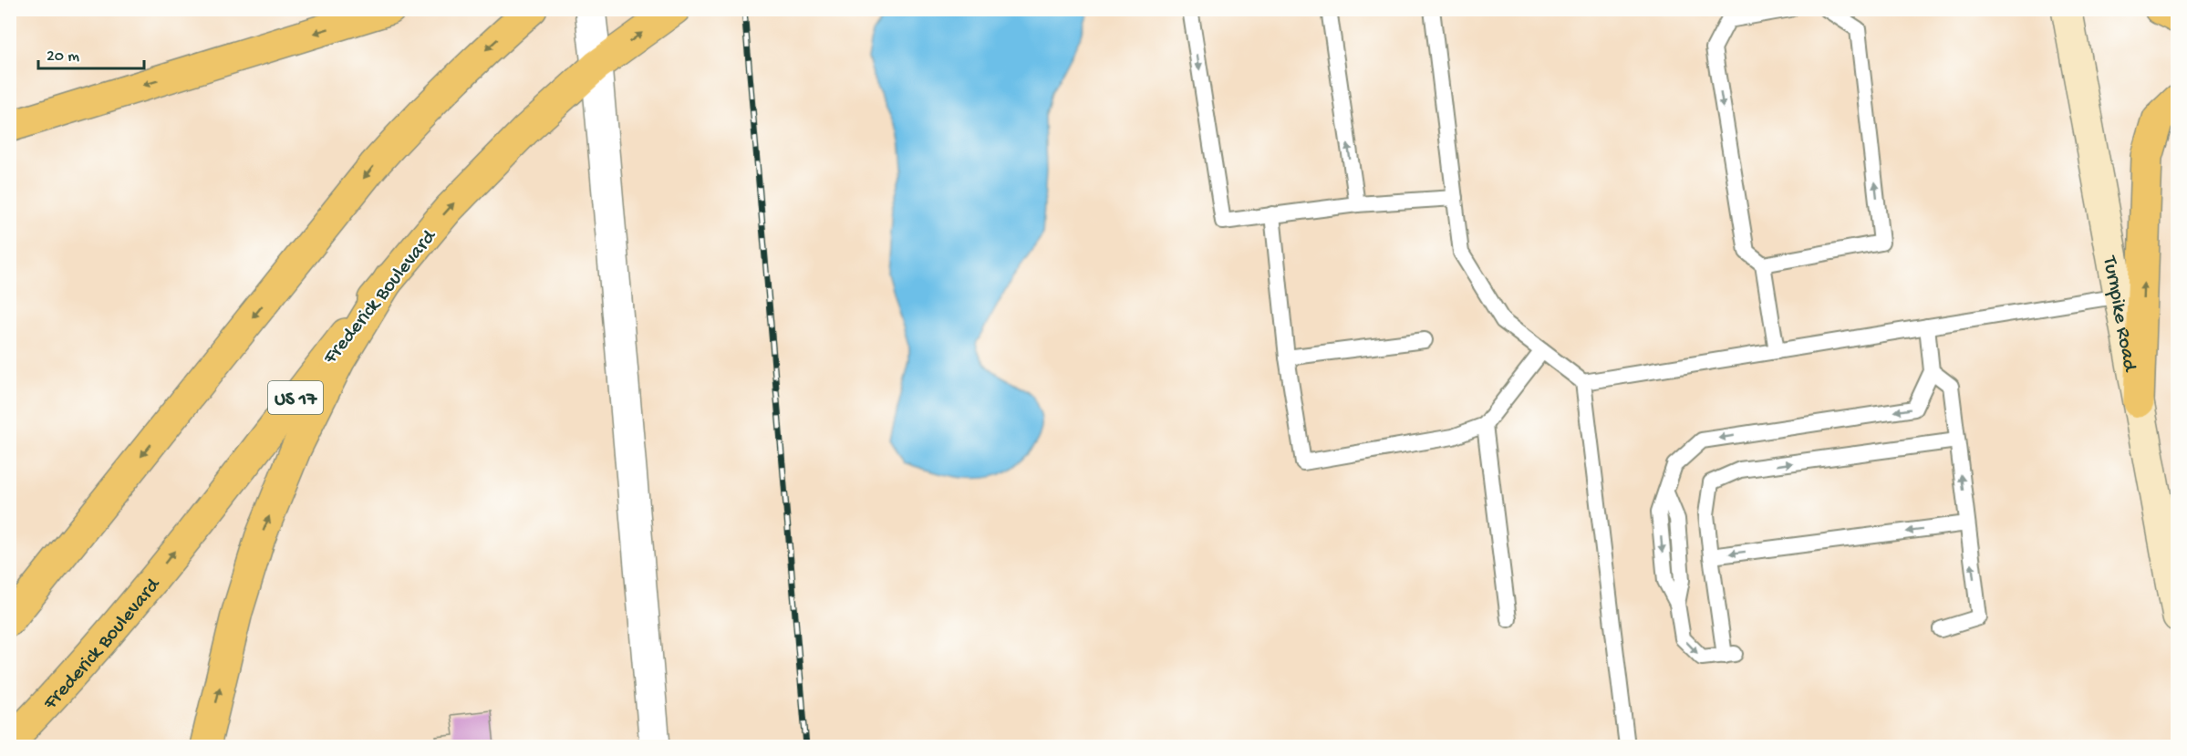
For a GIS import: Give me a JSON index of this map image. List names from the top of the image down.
{
  "streets": {
    "main road": ["Frederick Boulevard", "Turnpike Road", "US 17"]
  },
  "scale_bar": "20 m"
}
